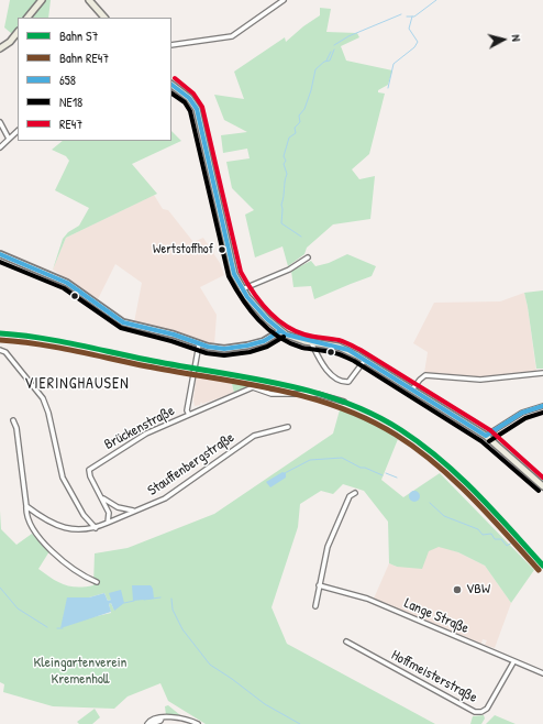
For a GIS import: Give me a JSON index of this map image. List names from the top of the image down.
{
  "streets": {
    "street": [
      "Brückenstraße",
      "Stauffenbergstraße",
      "Lange Straße",
      "Hoffmeisterstraße"
    ]
  },
  "crossings": [
    ["Brückenstraße", "Stauffenbergstraße"],
    ["Lange Straße", "Hoffmeisterstraße"]
  ],
  "districts": ["VIERINGHAUSEN"],
  "parks": ["Kleingartenverein Kremenholl"],
  "places": ["Wertstoffhof", "VBW"],
  "lines": [
    "transit line RE47",
    "transit line 658",
    "transit line NE18",
    "rail line S7",
    "rail line RE47"
  ],
  "legend": [
    "Bahn S7",
    "Bahn RE47",
    "658",
    "NE18",
    "RE47"
  ],
  "north": "right"
}
